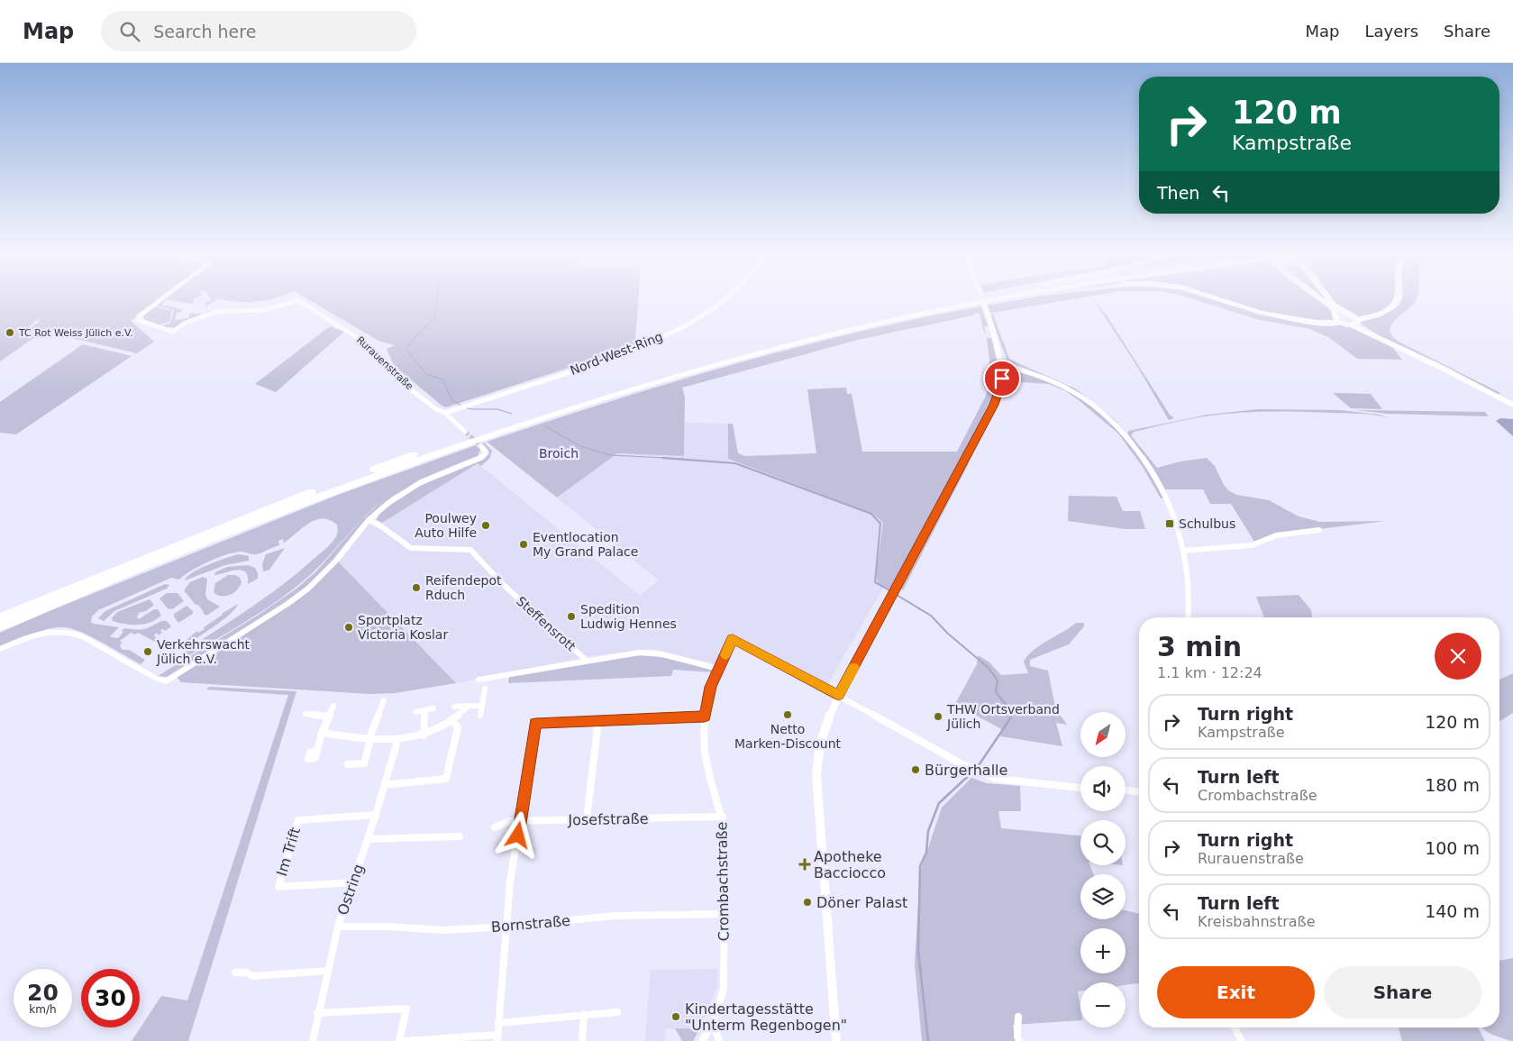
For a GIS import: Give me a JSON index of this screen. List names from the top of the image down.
{
  "streets": {
    "street": [
      "Nord-West-Ring",
      "Rurauenstraße",
      "Steffensrott",
      "Josefstraße",
      "Im Trift",
      "Crombachstraße",
      "Ostring",
      "Bornstraße"
    ]
  },
  "crossings": [
    ["Nord-West-Ring", "Rurauenstraße"],
    ["Steffensrott", "Crombachstraße"],
    ["Josefstraße", "Crombachstraße"],
    ["Im Trift", "Ostring"],
    ["Crombachstraße", "Bornstraße"],
    ["Ostring", "Bornstraße"]
  ],
  "parks": ["Broich"],
  "places": {
    "other": [
      "TC Rot Weiss Jülich e.V.",
      "Poulwey Auto Hilfe",
      "Eventlocation My Grand Palace",
      "Reifendepot Rduch",
      "Spedition Ludwig Hennes",
      "Sportplatz Victoria Koslar",
      "Verkehrswacht Jülich e.V.",
      "Netto Marken-Discount",
      "THW Ortsverband Jülich",
      "Bürgerhalle",
      "Döner Palast",
      "Kindertagesstätte \"Unterm Regenbogen\""
    ],
    "transit": ["Schulbus"],
    "health": ["Apotheke Bacciocco"]
  },
  "north": "bottom left",
  "page": {
    "header": "Map",
    "search": "Search here",
    "nav": ["Map", "Layers", "Share"],
    "turn": ["120 m", "Kampstraße"],
    "then": "Then",
    "heading": ["3 min", "1.1 km · 12:24"],
    "list": [
      {
        "name": "Turn right",
        "note": "Kampstraße",
        "value": "120 m"
      },
      {
        "name": "Turn left",
        "note": "Crombachstraße",
        "value": "180 m"
      },
      {
        "name": "Turn right",
        "note": "Rurauenstraße",
        "value": "100 m"
      },
      {
        "name": "Turn left",
        "note": "Kreisbahnstraße",
        "value": "140 m"
      }
    ],
    "map_buttons": ["+", "−"],
    "buttons": ["Exit", "Share"],
    "speed": "20 km/h",
    "limit": "30"
  }
}
